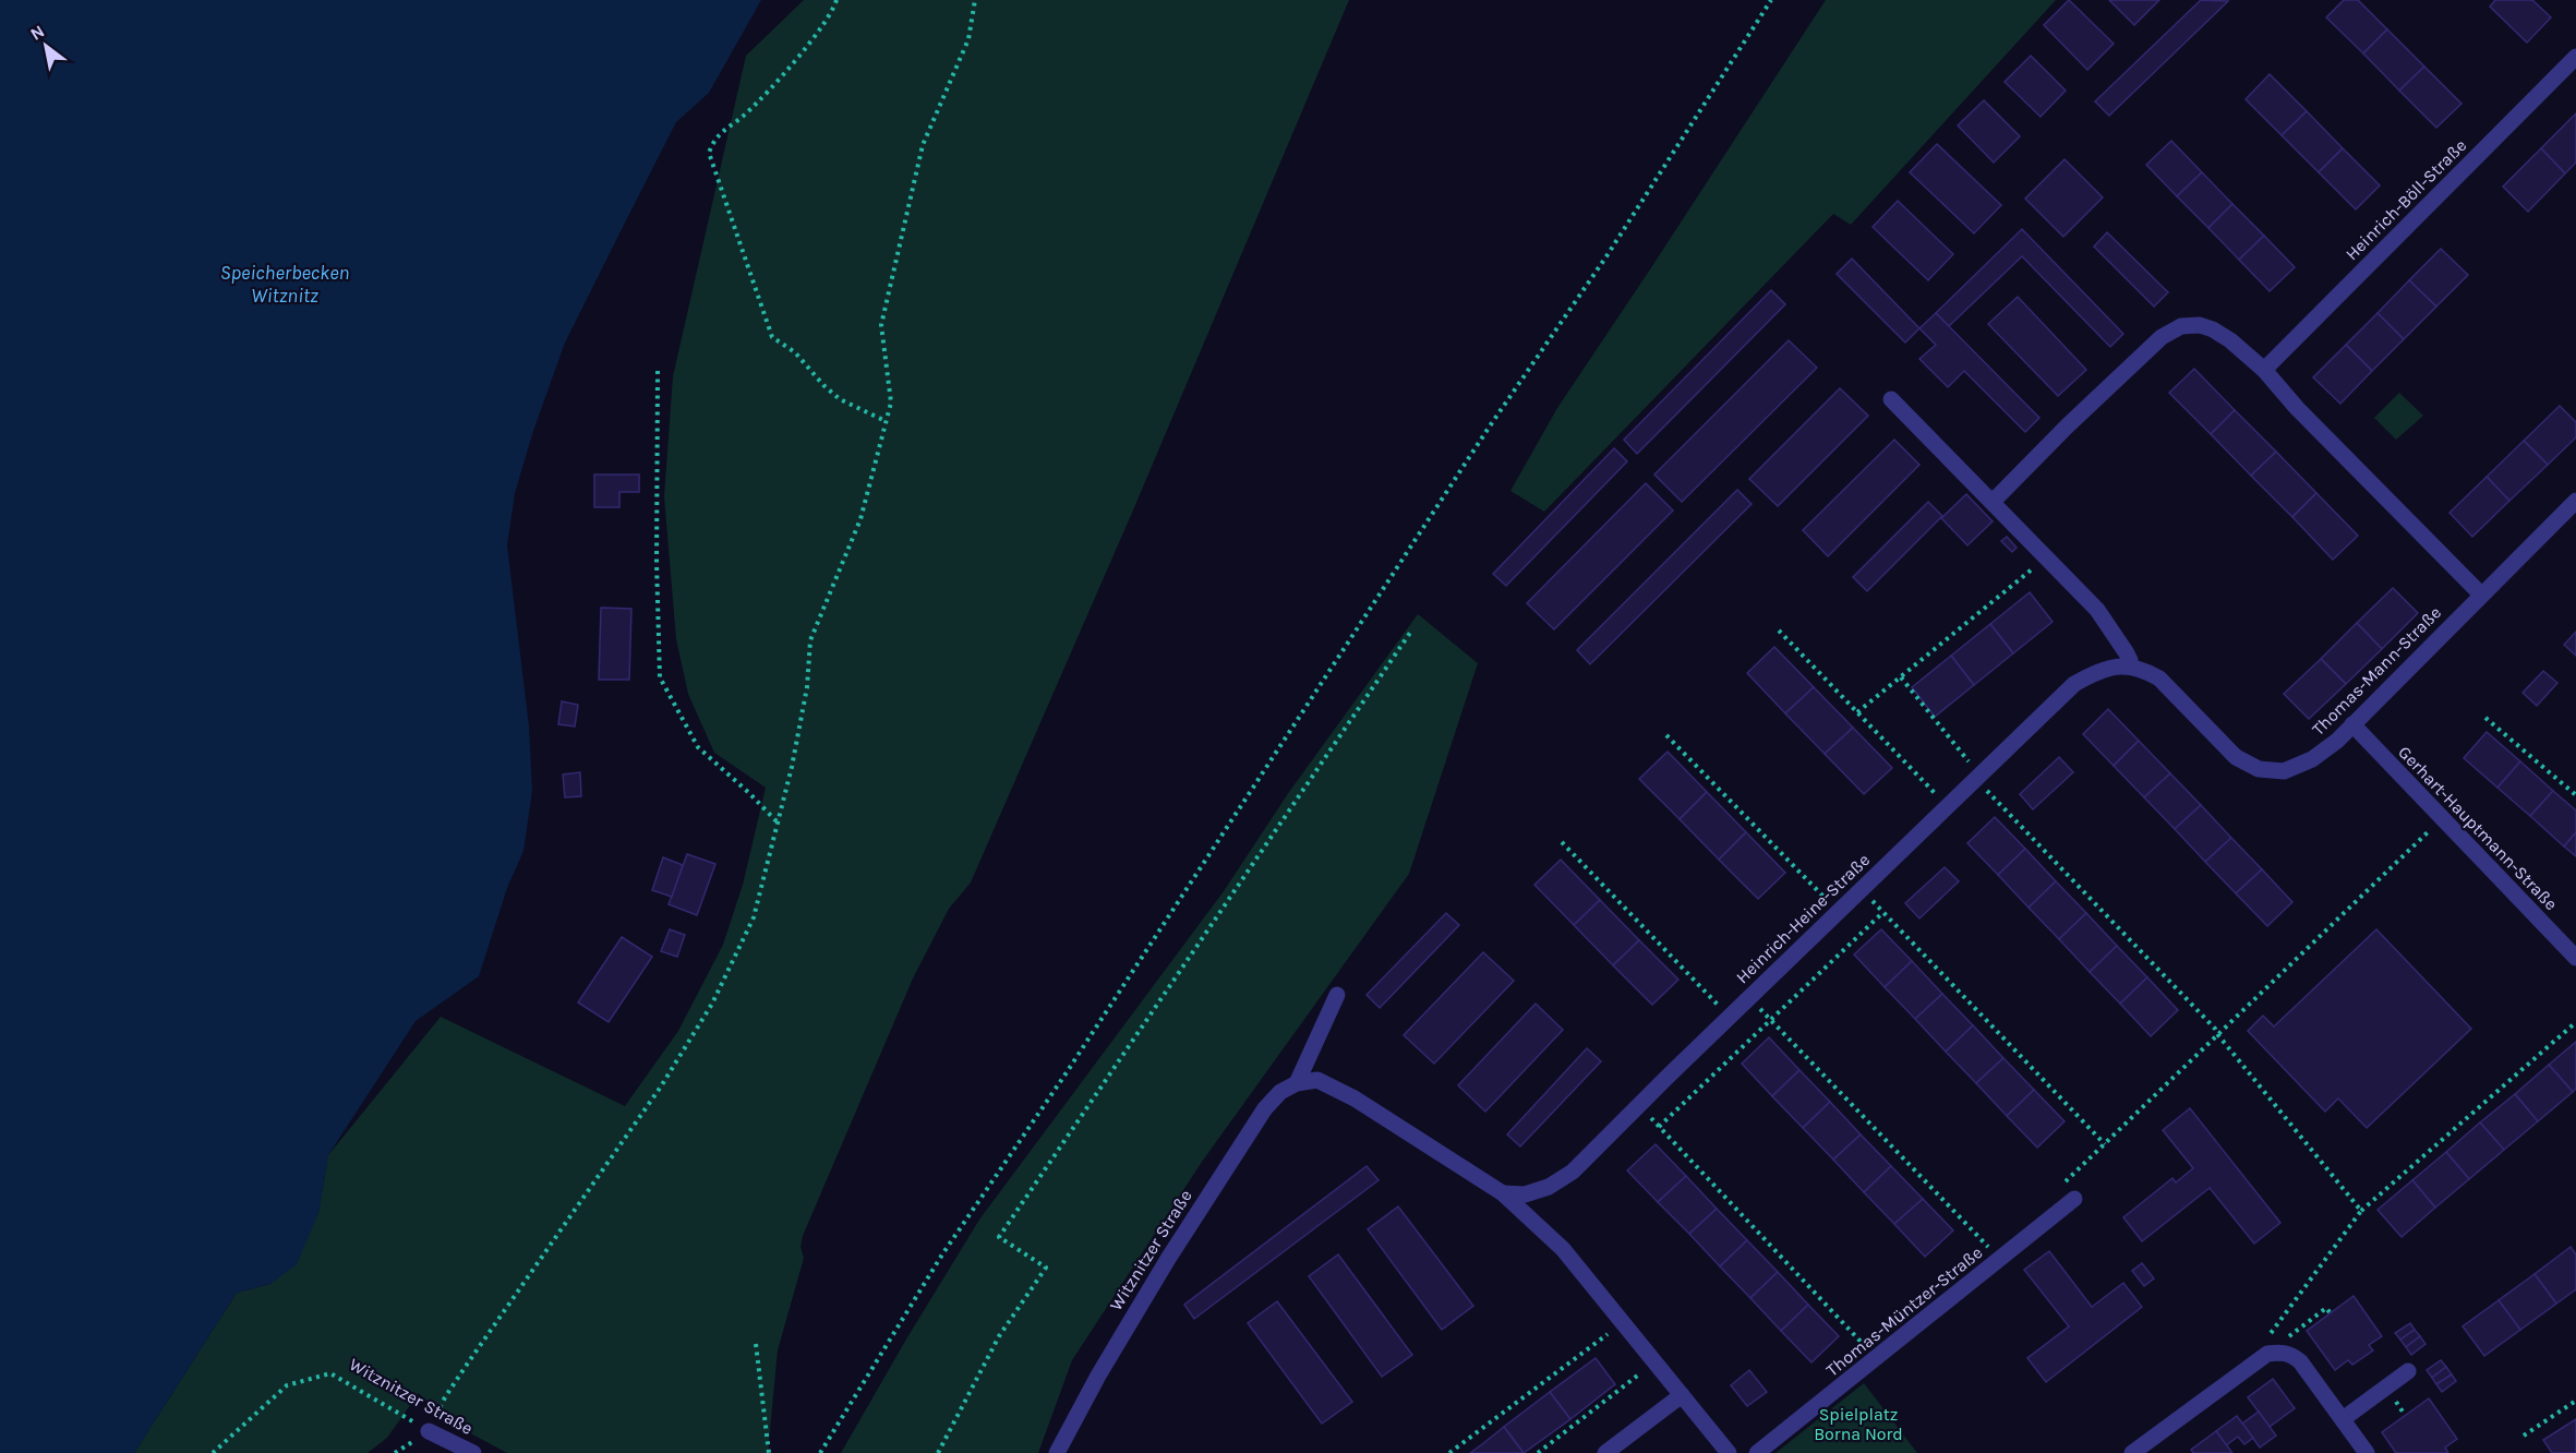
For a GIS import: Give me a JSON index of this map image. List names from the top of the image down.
{
  "streets": {
    "street": [
      "Heinrich-Böll-Straße",
      "Thomas-Mann-Straße",
      "Gerhart-Hauptmann-Straße",
      "Heinrich-Heine-Straße",
      "Witznitzer Straße",
      "Thomas-Müntzer-Straße"
    ]
  },
  "crossings": [
    ["Thomas-Mann-Straße", "Gerhart-Hauptmann-Straße"],
    ["Thomas-Mann-Straße", "Heinrich-Heine-Straße"]
  ],
  "water": ["Speicherbecken Witznitz"],
  "parks": ["Spielplatz Borna Nord"],
  "north": "top left"
}
